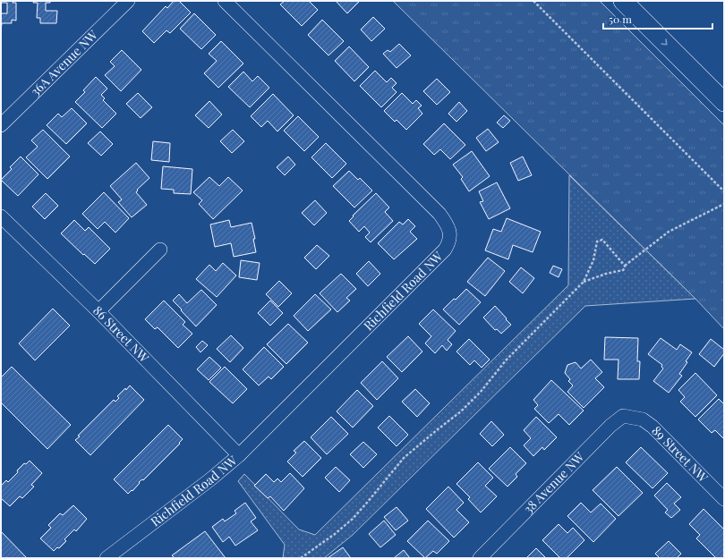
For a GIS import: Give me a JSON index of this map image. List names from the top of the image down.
{
  "streets": {
    "street": [
      "36A Avenue NW",
      "Richfield Road NW",
      "86 Street NW",
      "89 Street NW",
      "38 Avenue NW"
    ]
  },
  "crossings": [
    ["Richfield Road NW", "86 Street NW"],
    ["89 Street NW", "38 Avenue NW"]
  ],
  "scale_bar": "50 m"
}
